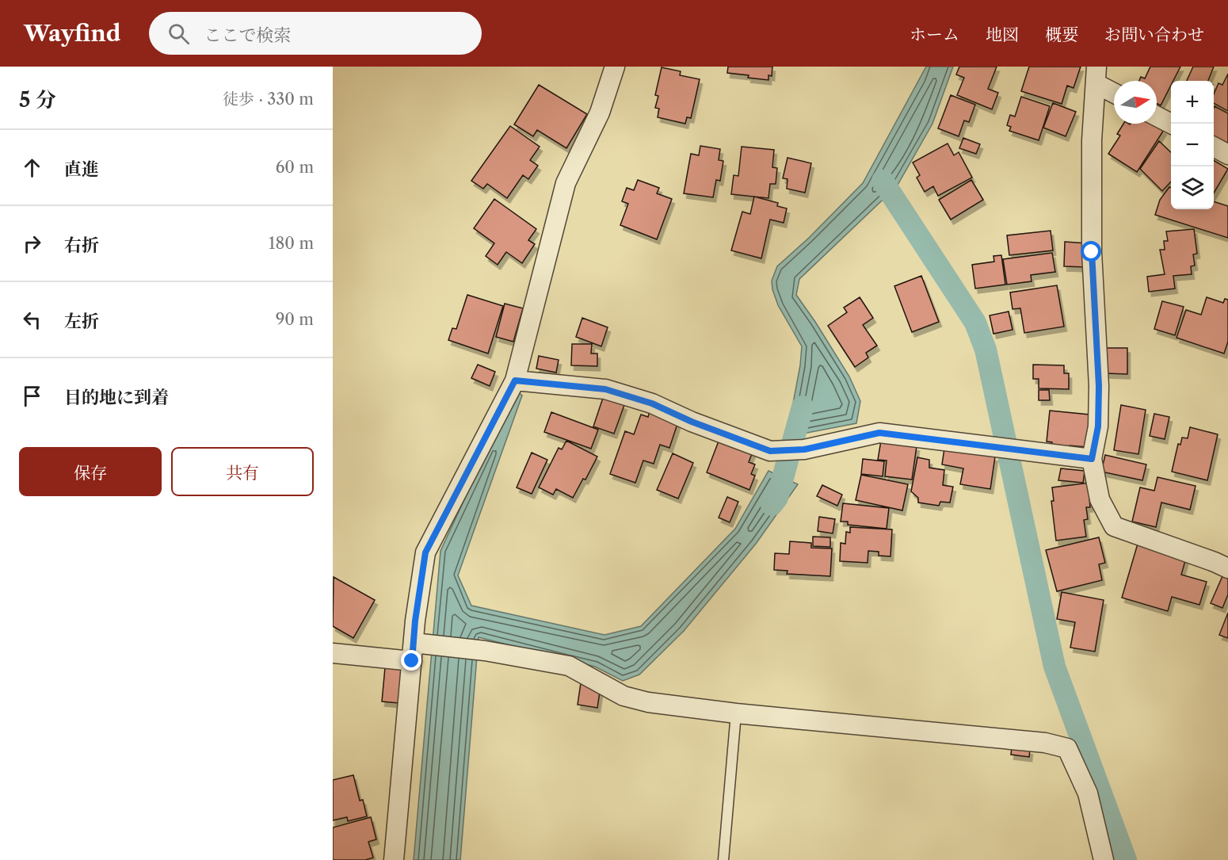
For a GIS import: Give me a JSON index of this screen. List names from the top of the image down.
{
  "north": "right",
  "page": {
    "header": "Wayfind",
    "search": "ここで検索",
    "nav": [
      "ホーム",
      "地図",
      "概要",
      "お問い合わせ"
    ],
    "heading": ["5 分", "徒歩 · 330 m"],
    "map_buttons": ["+", "−"],
    "list": [
      ["直進", "60 m"],
      ["右折", "180 m"],
      ["左折", "90 m"],
      "目的地に到着"
    ],
    "buttons": ["保存", "共有"]
  }
}
